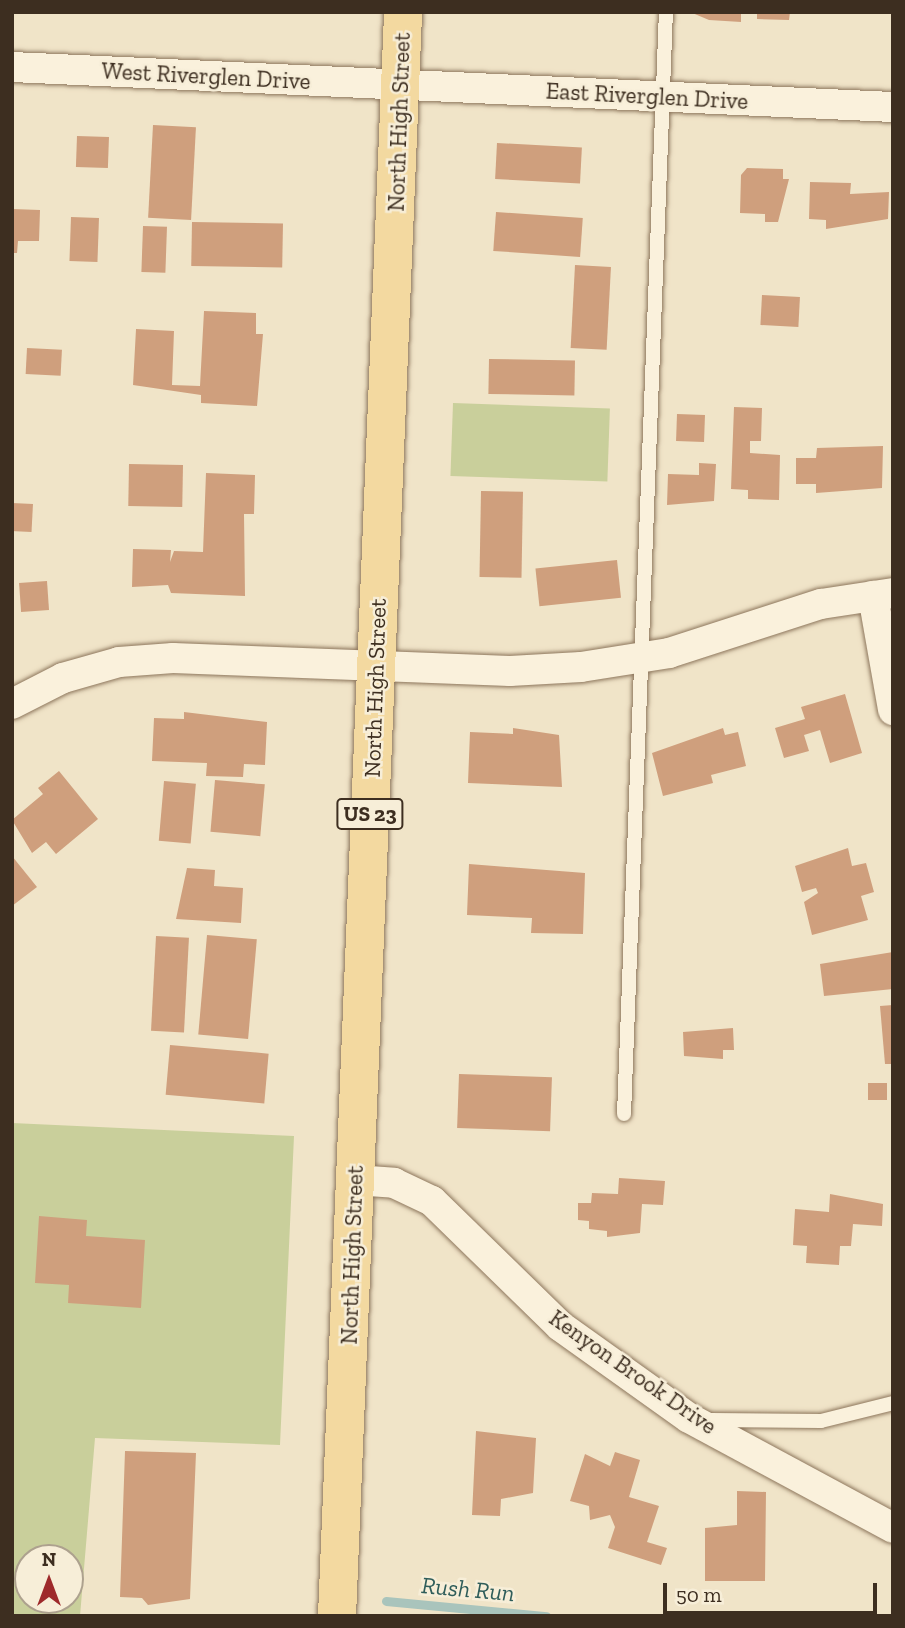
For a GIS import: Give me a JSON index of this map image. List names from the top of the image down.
{
  "streets": {
    "main road": ["North High Street", "US 23"],
    "street": ["West Riverglen Drive", "East Riverglen Drive", "Kenyon Brook Drive"]
  },
  "crossings": [
    ["West Riverglen Drive", "East Riverglen Drive"],
    ["West Riverglen Drive", "North High Street"],
    ["East Riverglen Drive", "North High Street"],
    ["North High Street", "Kenyon Brook Drive"]
  ],
  "water": ["Rush Run"],
  "scale_bar": "50 m",
  "north": "top"
}
